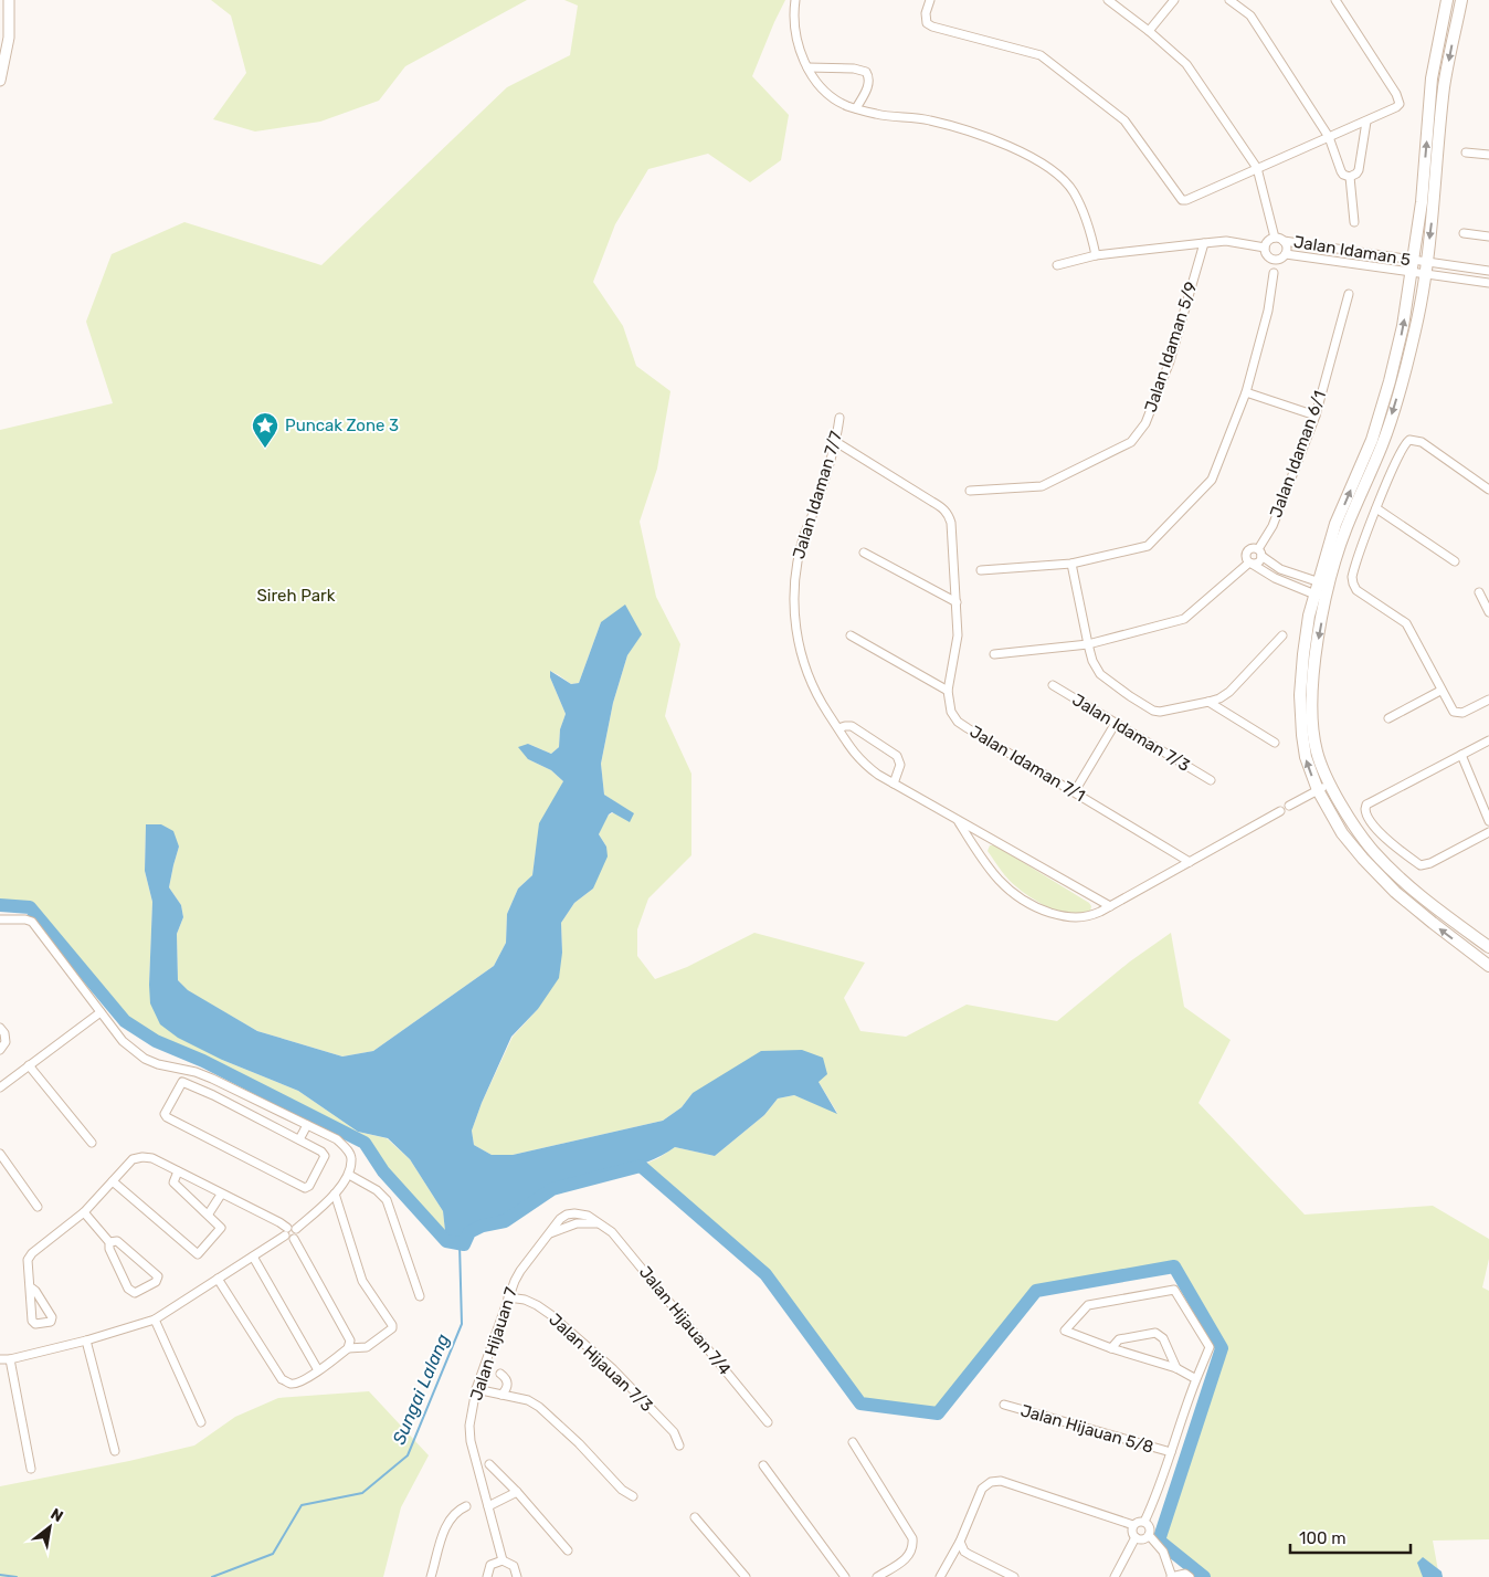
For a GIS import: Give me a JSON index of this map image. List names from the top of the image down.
{
  "streets": {
    "street": [
      "Jalan Idaman 5",
      "Jalan Idaman 5/9",
      "Jalan Idaman 6/1",
      "Jalan Idaman 7/7",
      "Jalan Idaman 7/3",
      "Jalan Idaman 7/1",
      "Jalan Hijauan 7/4",
      "Jalan Hijauan 7",
      "Jalan Hijauan 7/3",
      "Jalan Hijauan 5/8"
    ]
  },
  "crossings": [
    ["Jalan Idaman 7/7", "Jalan Idaman 7/1"],
    ["Jalan Hijauan 7/4", "Jalan Hijauan 7"],
    ["Jalan Hijauan 7", "Jalan Hijauan 7/3"]
  ],
  "water": ["Sungai Lalang"],
  "parks": ["Sireh Park"],
  "places": {
    "place": ["Puncak Zone 3"]
  },
  "scale_bar": "100 m",
  "north": "top right"
}
